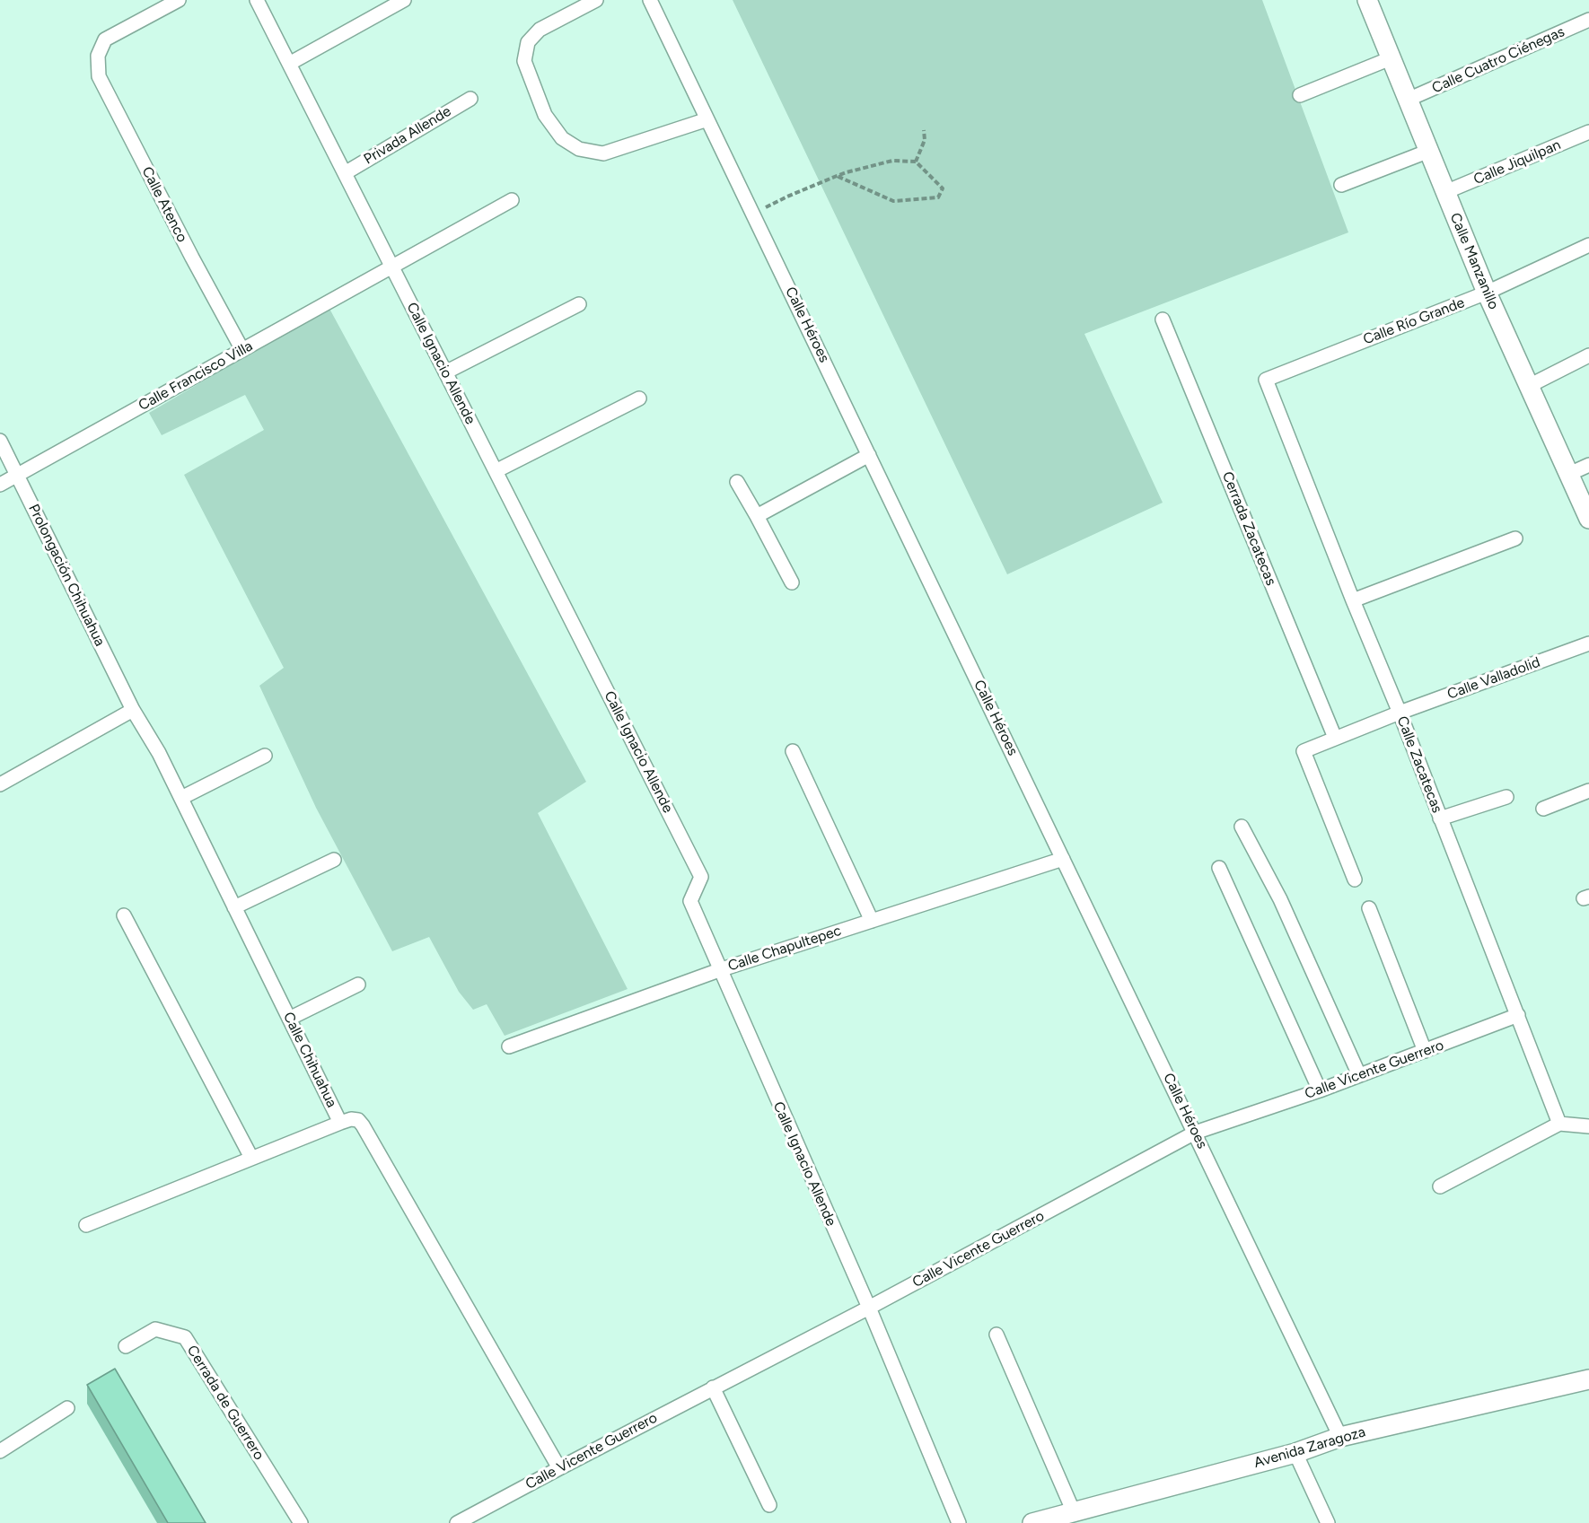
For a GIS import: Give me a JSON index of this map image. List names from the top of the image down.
{
  "streets": {
    "main road": ["Calle Manzanillo", "Avenida Zaragoza"],
    "street": [
      "Calle Cuatro Ciénegas",
      "Privada Allende",
      "Calle Jiquilpan",
      "Calle Atenco",
      "Calle Río Grande",
      "Calle Héroes",
      "Calle Ignacio Allende",
      "Calle Francisco Villa",
      "Cerrada Zacatecas",
      "Prolongación Chihuahua",
      "Calle Valladolid",
      "Calle Zacatecas",
      "Calle Chapultepec",
      "Calle Chihuahua",
      "Calle Vicente Guerrero",
      "Cerrada de Guerrero"
    ]
  },
  "crossings": [
    ["Calle Cuatro Ciénegas", "Calle Manzanillo"],
    ["Privada Allende", "Calle Ignacio Allende"],
    ["Calle Jiquilpan", "Calle Manzanillo"],
    ["Calle Atenco", "Calle Francisco Villa"],
    ["Calle Manzanillo", "Calle Río Grande"],
    ["Calle Río Grande", "Calle Zacatecas"],
    ["Calle Héroes", "Calle Chapultepec"],
    ["Calle Héroes", "Calle Vicente Guerrero"],
    ["Calle Héroes", "Avenida Zaragoza"],
    ["Calle Ignacio Allende", "Calle Francisco Villa"],
    ["Calle Ignacio Allende", "Calle Chapultepec"],
    ["Calle Ignacio Allende", "Calle Vicente Guerrero"],
    ["Calle Francisco Villa", "Prolongación Chihuahua"],
    ["Prolongación Chihuahua", "Calle Chihuahua"],
    ["Calle Valladolid", "Calle Zacatecas"],
    ["Calle Zacatecas", "Calle Vicente Guerrero"],
    ["Calle Chihuahua", "Calle Vicente Guerrero"]
  ]
}
